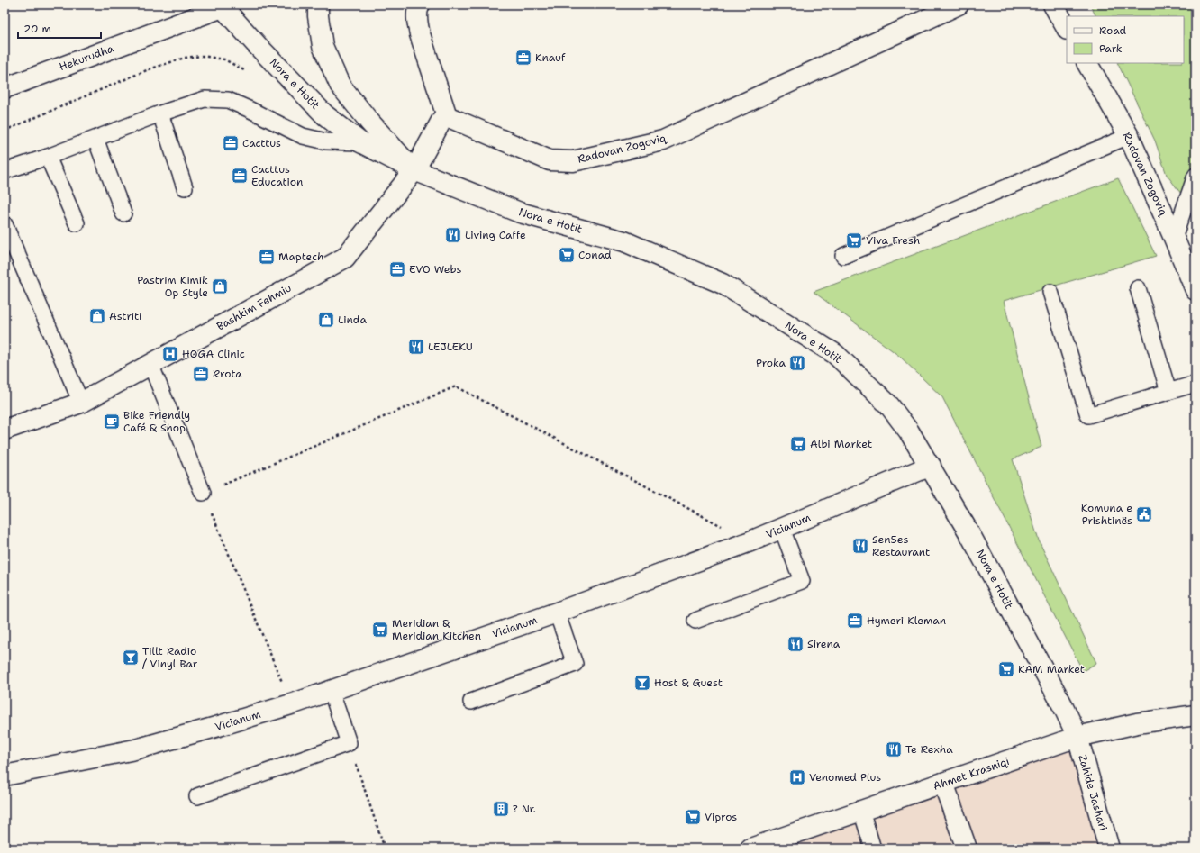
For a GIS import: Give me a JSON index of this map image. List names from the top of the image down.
{
  "streets": {
    "street": [
      "Hekurudha",
      "Nora e Hotit",
      "Radovan Zogoviq",
      "Bashkim Fehmiu",
      "Vicianum",
      "Ahmet Krasniqi",
      "Zahide Jashari"
    ]
  },
  "crossings": [
    ["Hekurudha", "Nora e Hotit"],
    ["Nora e Hotit", "Bashkim Fehmiu"],
    ["Nora e Hotit", "Vicianum"],
    ["Nora e Hotit", "Ahmet Krasniqi"],
    ["Nora e Hotit", "Zahide Jashari"],
    ["Radovan Zogoviq", "Bashkim Fehmiu"],
    ["Ahmet Krasniqi", "Zahide Jashari"]
  ],
  "places": {
    "office": [
      "Knauf",
      "Cacttus",
      "Cacttus Education",
      "Maptech",
      "EVO Webs",
      "Rrota",
      "Hymeri Kleman"
    ],
    "restaurant": [
      "Living Caffe",
      "LEJLEKU",
      "Proka",
      "Sen5es Restaurant",
      "Sirena",
      "Te Rexha"
    ],
    "supermarket": [
      "Viva Fresh",
      "Conad",
      "Albi Market",
      "Meridian & Meridian Kitchen",
      "KAM Market",
      "Vipros"
    ],
    "shop": ["Pastrim Kimik Op Style", "Astriti", "Linda"],
    "hospital": ["HOGA Clinic", "Venomed Plus"],
    "cafe": ["Bike Friendly Café & Shop"],
    "public building": ["Komuna e Prishtinës"],
    "bar": ["Tillt Radio / Vinyl Bar", "Host & Guest"],
    "building": ["? Nr."]
  },
  "legend": ["Road", "Park"],
  "scale_bar": "20 m"
}
